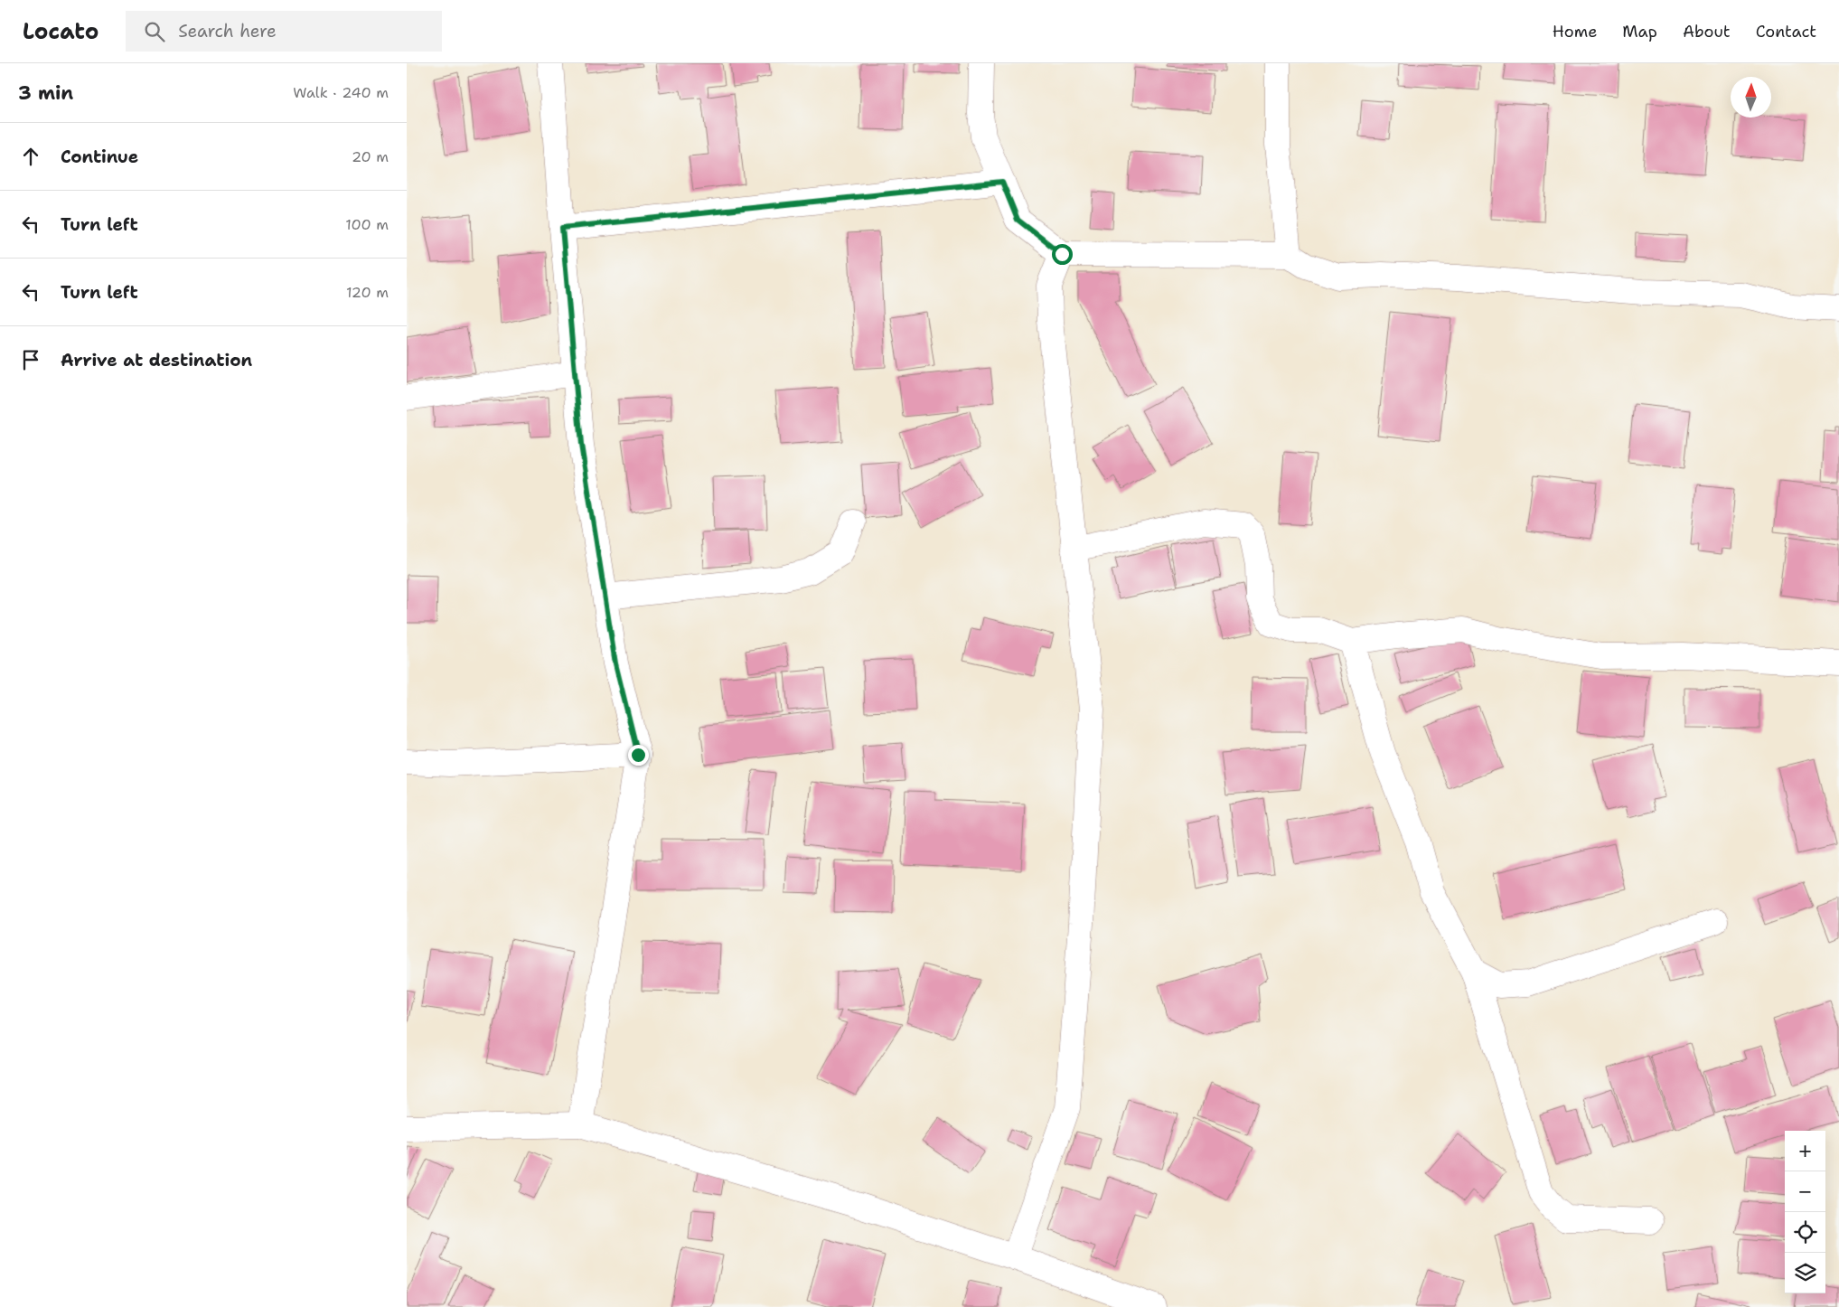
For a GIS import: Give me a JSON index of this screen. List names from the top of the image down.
{
  "north": "top",
  "page": {
    "header": "Locato",
    "search": "Search here",
    "nav": [
      "Home",
      "Map",
      "About",
      "Contact"
    ],
    "heading": ["3 min", "Walk · 240 m"],
    "list": [
      ["Continue", "20 m"],
      ["Turn left", "100 m"],
      ["Turn left", "120 m"],
      "Arrive at destination"
    ],
    "map_buttons": ["+", "−"]
  }
}
